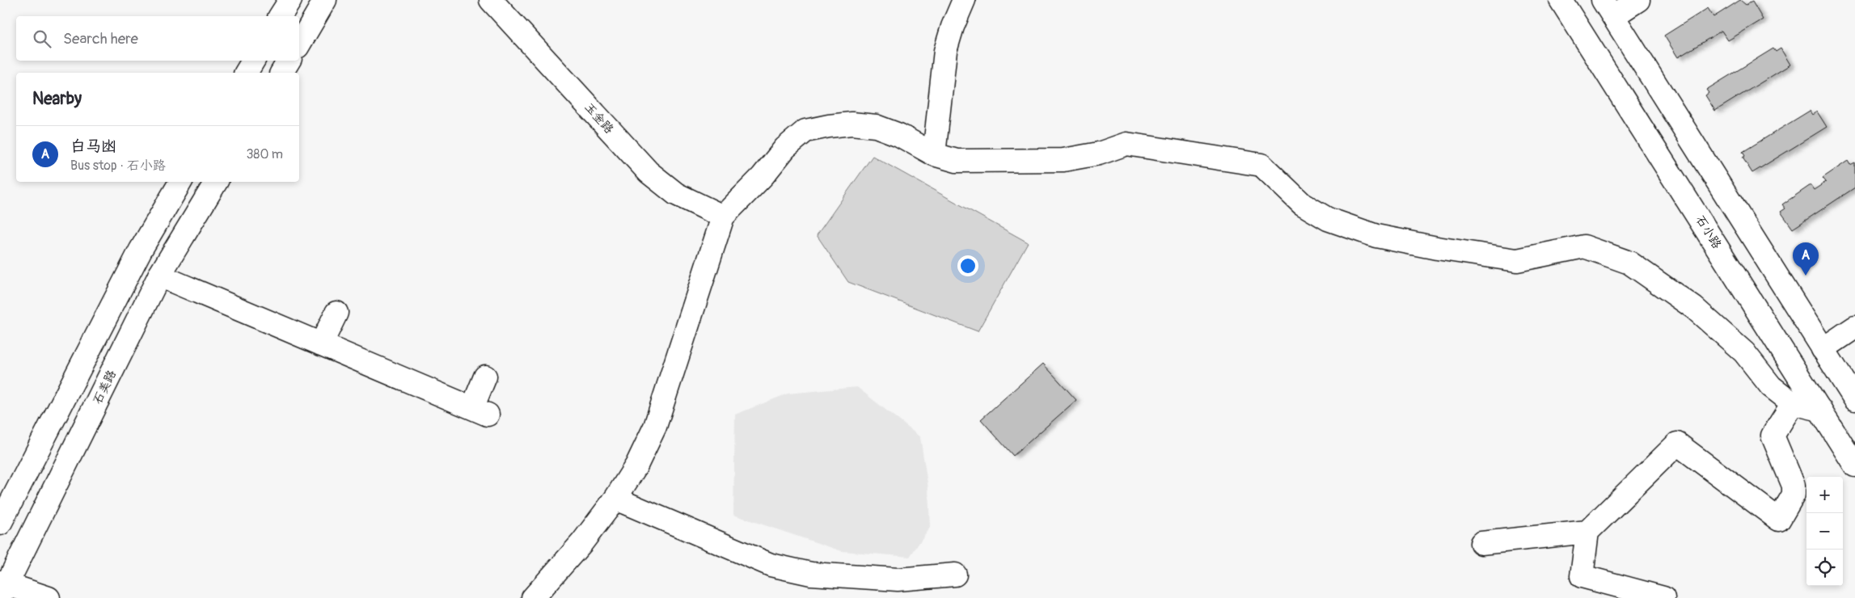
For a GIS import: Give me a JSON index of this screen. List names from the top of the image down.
{
  "streets": {
    "street": ["玉金路", "石小路", "石美路"]
  },
  "page": {
    "search": "Search here",
    "heading": "Nearby",
    "list": [
      {
        "mark": "A",
        "name": "白马凼",
        "note": "Bus stop · 石小路",
        "value": "380 m"
      }
    ],
    "pins": "A",
    "map_buttons": ["+", "−"]
  }
}
